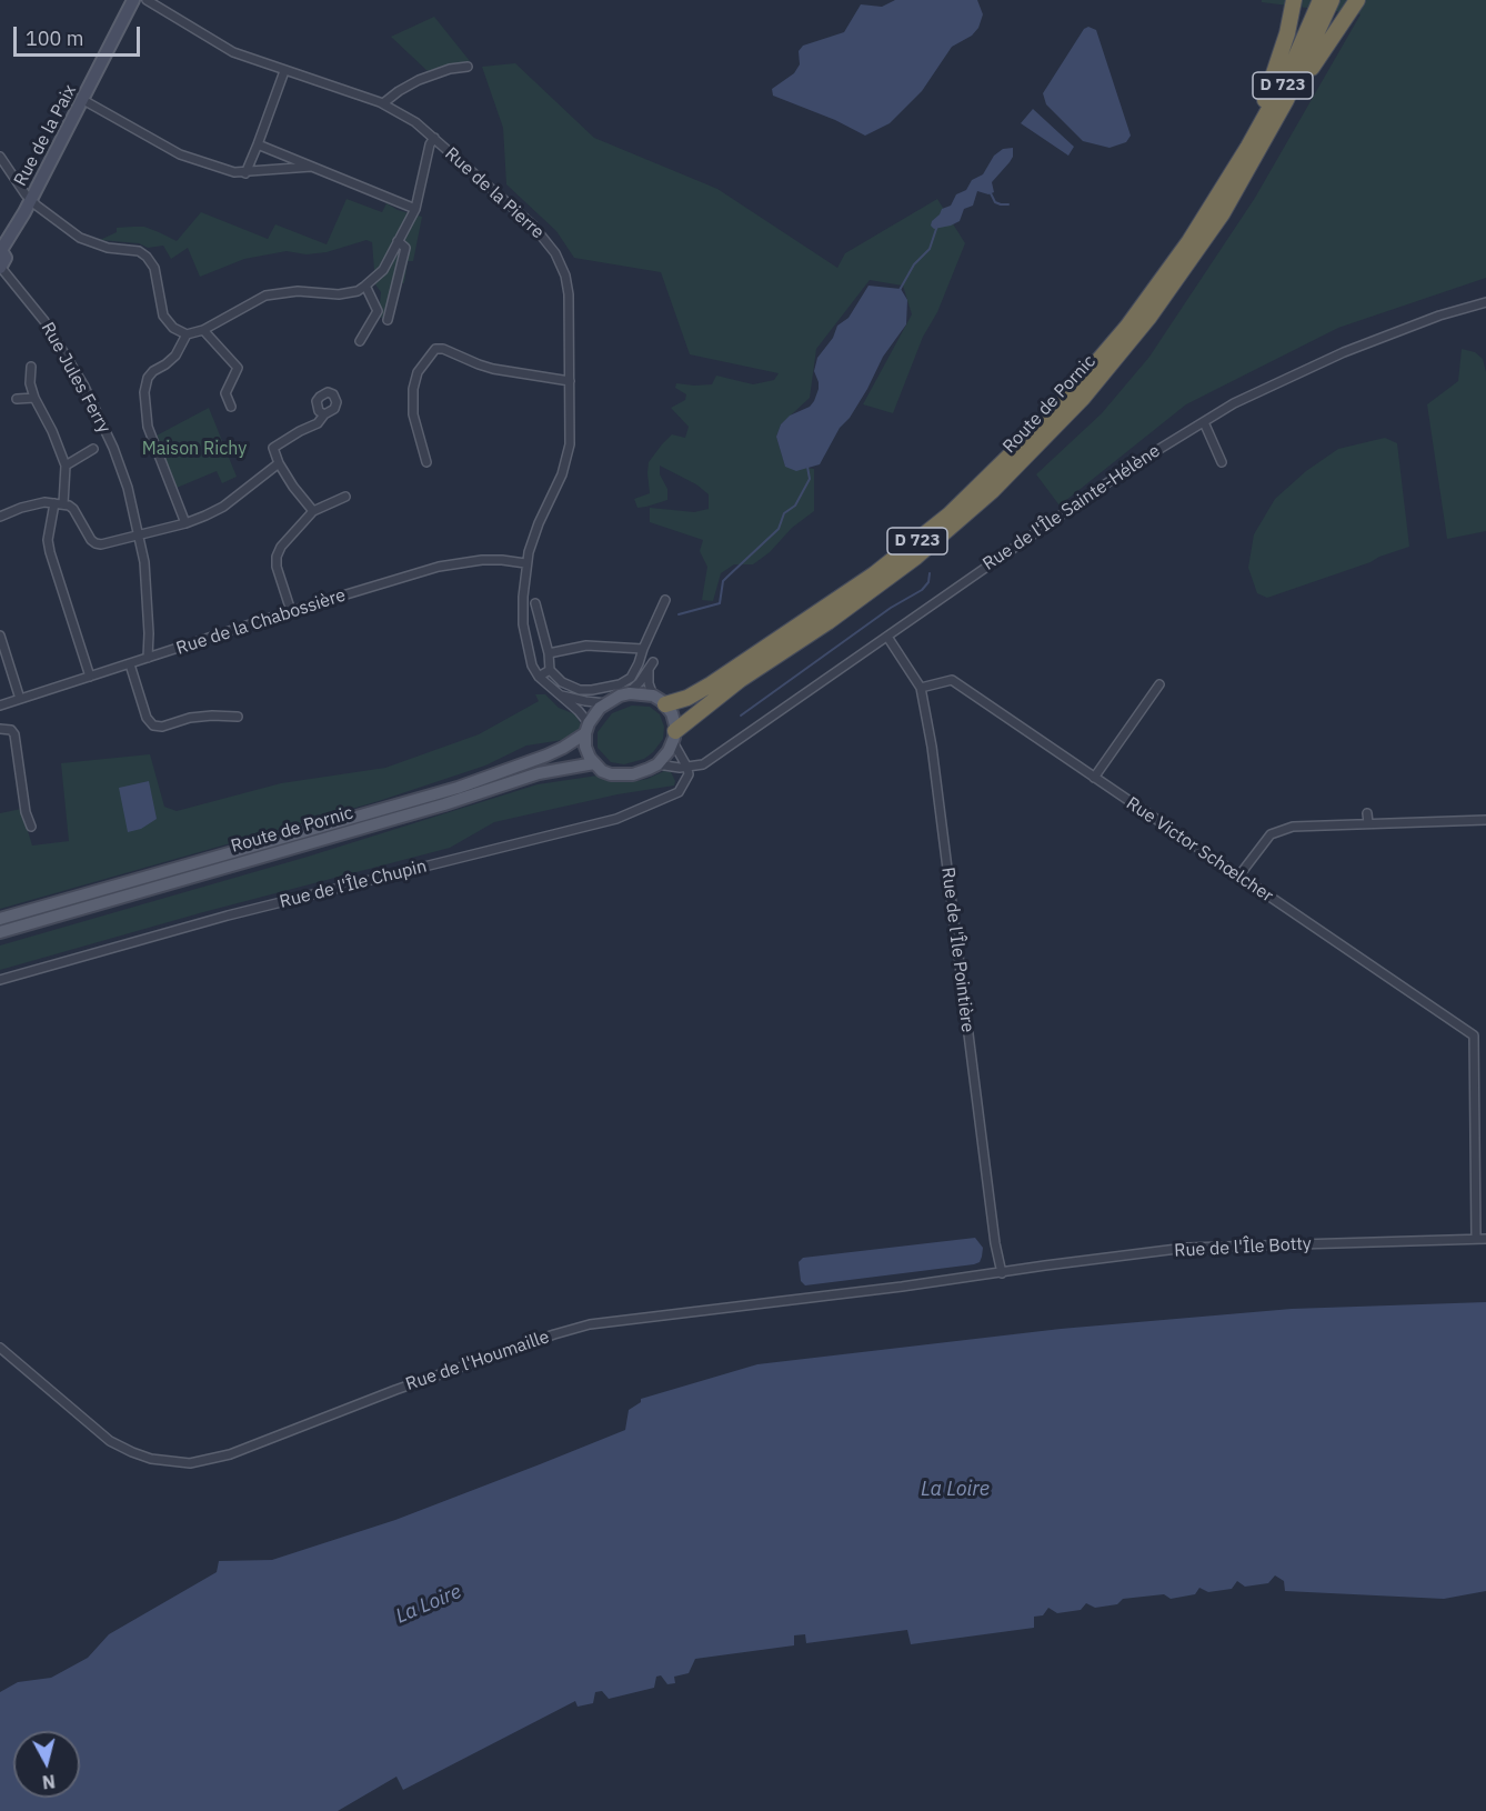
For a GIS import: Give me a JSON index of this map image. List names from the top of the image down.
{
  "streets": {
    "highway": ["D 723", "Route de Pornic"],
    "street": [
      "Rue de la Paix",
      "Rue de la Pierre",
      "Rue Jules Ferry",
      "Rue de l'Île Sainte-Hélène",
      "Rue de la Chabossière",
      "Rue Victor Schœlcher",
      "Rue de l'Île Chupin",
      "Rue de l'Île Pointière",
      "Rue de l'Île Botty",
      "Rue de l'Houmaille"
    ]
  },
  "crossings": [
    ["Rue de la Pierre", "Route de Pornic"],
    ["Rue de la Pierre", "Rue de la Chabossière"],
    ["Rue Jules Ferry", "Rue de la Chabossière"],
    ["Rue de l'Île Sainte-Hélène", "Rue de l'Île Chupin"],
    ["Rue de l'Île Sainte-Hélène", "Rue de l'Île Pointière"],
    ["Rue Victor Schœlcher", "Rue de l'Île Pointière"],
    ["Rue Victor Schœlcher", "Rue de l'Île Botty"],
    ["Rue de l'Île Pointière", "Rue de l'Île Botty"],
    ["Rue de l'Île Pointière", "Rue de l'Houmaille"],
    ["Rue de l'Île Botty", "Rue de l'Houmaille"]
  ],
  "water": ["La Loire"],
  "parks": ["Maison Richy"],
  "scale_bar": "100 m",
  "north": "bottom"
}
